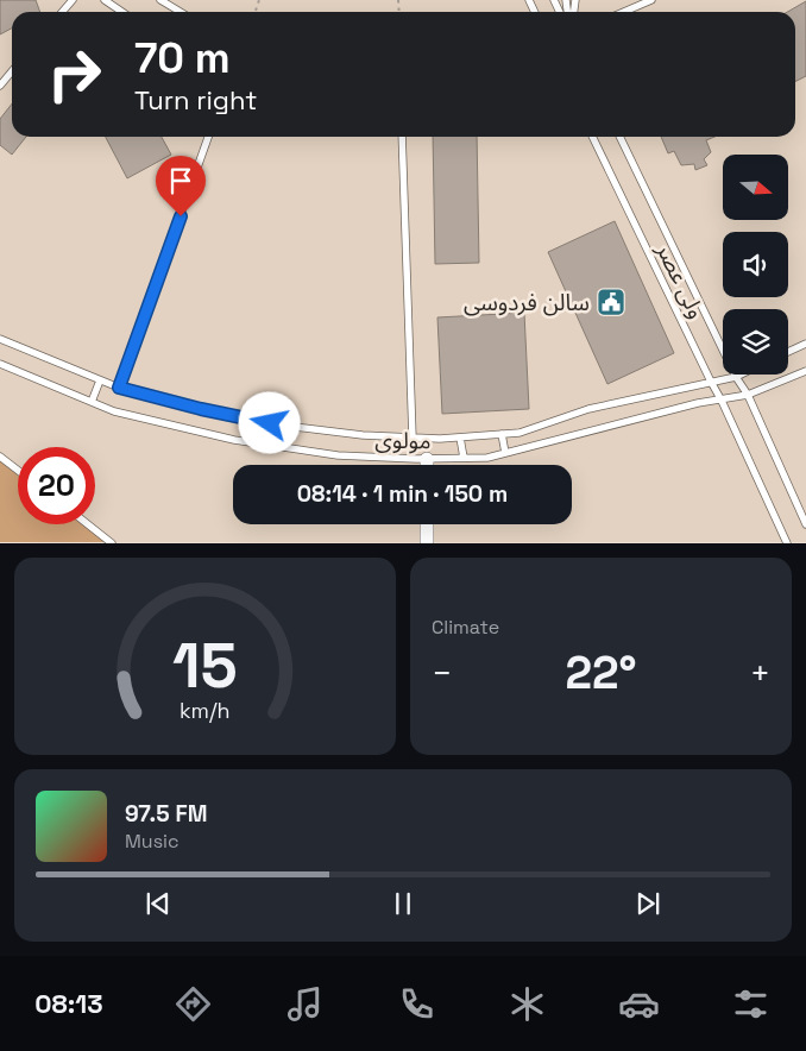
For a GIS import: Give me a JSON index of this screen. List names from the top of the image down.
{
  "streets": {
    "lane": ["ولی عصر", "مولوی"]
  },
  "crossings": [
    ["ولی عصر", "مولوی"]
  ],
  "places": {
    "public building": ["سالن فردوسی"]
  },
  "north": "right",
  "page": {
    "turn": ["70 m", "Turn right"],
    "limit": "20",
    "trip": "08:14 · 1 min · 150 m",
    "tile": "Climate",
    "heat": ["−", "22°", "+"],
    "song": ["97.5 FM", "Music"],
    "tabs": "08:13",
    "gauge": ["15", "km/h"]
  }
}
